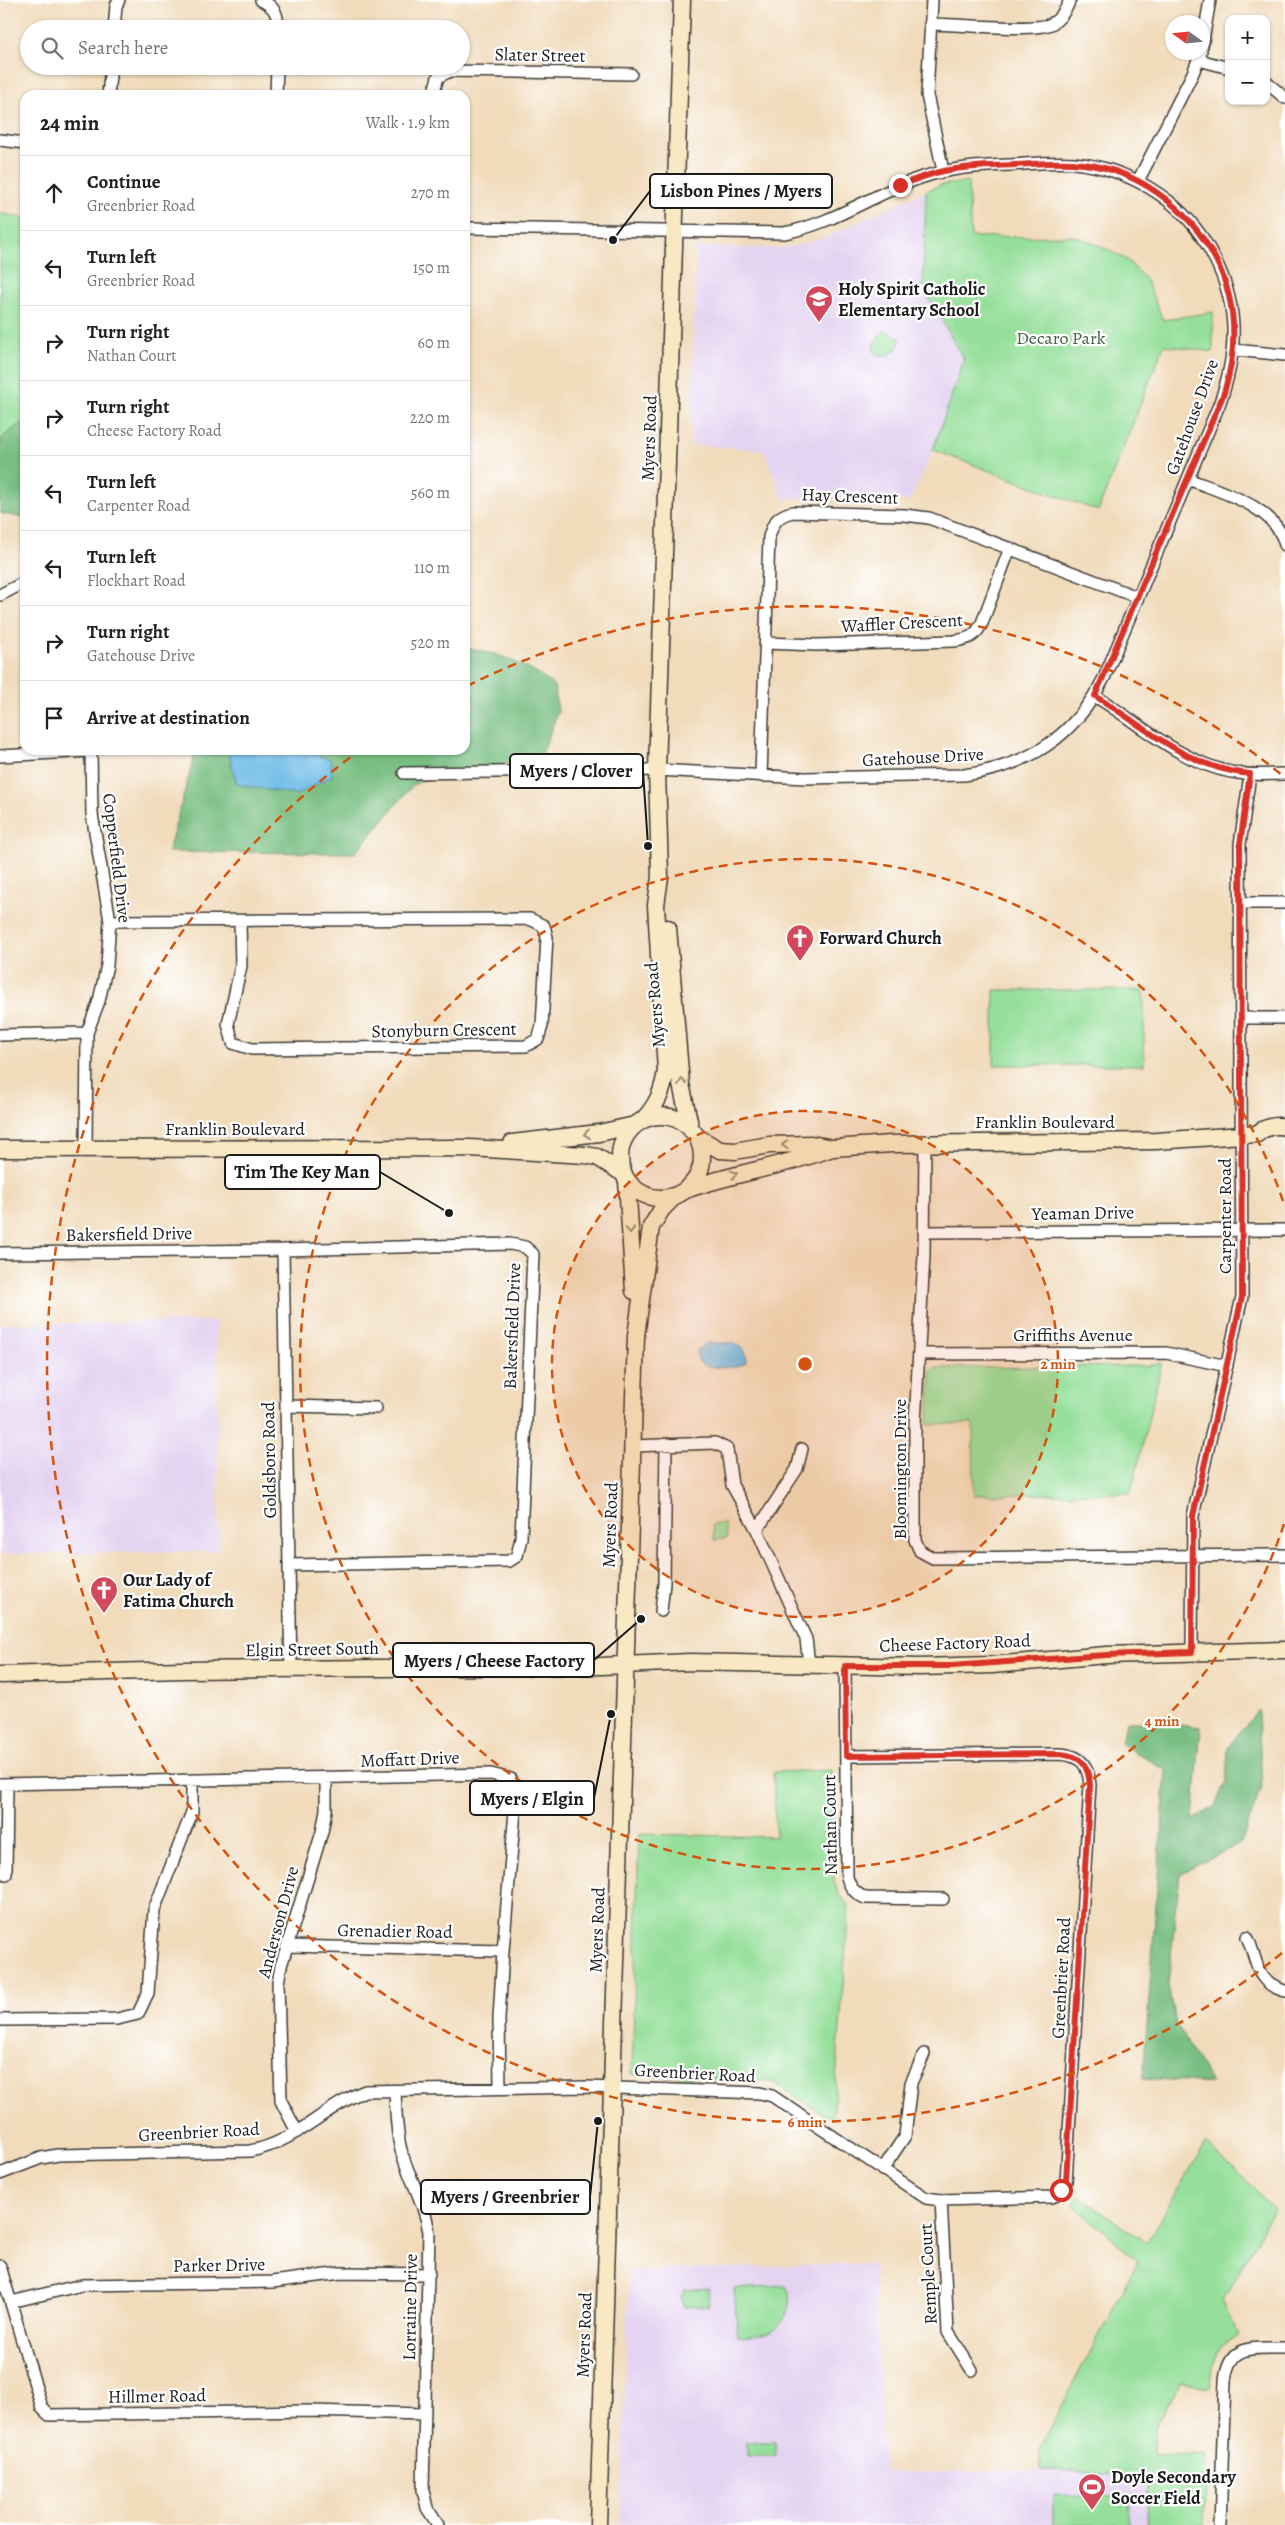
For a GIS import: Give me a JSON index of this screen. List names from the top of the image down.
{
  "streets": {
    "main road": [
      "Myers Road",
      "Franklin Boulevard",
      "Cheese Factory Road",
      "Elgin Street South"
    ],
    "street": [
      "Slater Street",
      "Gatehouse Drive",
      "Hay Crescent",
      "Waffler Crescent",
      "Copperfield Drive",
      "Stonyburn Crescent",
      "Yeaman Drive",
      "Carpenter Road",
      "Bakersfield Drive",
      "Griffiths Avenue",
      "Goldsboro Road",
      "Bloomington Drive",
      "Moffatt Drive",
      "Nathan Court",
      "Anderson Drive",
      "Grenadier Road",
      "Greenbrier Road",
      "Parker Drive",
      "Remple Court",
      "Lorraine Drive",
      "Hillmer Road"
    ]
  },
  "crossings": [
    ["Gatehouse Drive", "Myers Road"],
    ["Gatehouse Drive", "Hay Crescent"],
    ["Myers Road", "Franklin Boulevard"],
    ["Myers Road", "Cheese Factory Road"],
    ["Myers Road", "Elgin Street South"],
    ["Myers Road", "Greenbrier Road"],
    ["Hay Crescent", "Waffler Crescent"],
    ["Copperfield Drive", "Stonyburn Crescent"],
    ["Copperfield Drive", "Franklin Boulevard"],
    ["Franklin Boulevard", "Carpenter Road"],
    ["Franklin Boulevard", "Bloomington Drive"],
    ["Yeaman Drive", "Carpenter Road"],
    ["Yeaman Drive", "Bloomington Drive"],
    ["Carpenter Road", "Griffiths Avenue"],
    ["Carpenter Road", "Bloomington Drive"],
    ["Carpenter Road", "Cheese Factory Road"],
    ["Bakersfield Drive", "Goldsboro Road"],
    ["Griffiths Avenue", "Bloomington Drive"],
    ["Goldsboro Road", "Elgin Street South"],
    ["Cheese Factory Road", "Elgin Street South"],
    ["Cheese Factory Road", "Nathan Court"],
    ["Moffatt Drive", "Anderson Drive"],
    ["Moffatt Drive", "Grenadier Road"],
    ["Moffatt Drive", "Greenbrier Road"],
    ["Nathan Court", "Greenbrier Road"],
    ["Anderson Drive", "Grenadier Road"],
    ["Anderson Drive", "Greenbrier Road"],
    ["Greenbrier Road", "Remple Court"],
    ["Greenbrier Road", "Lorraine Drive"],
    ["Parker Drive", "Lorraine Drive"],
    ["Parker Drive", "Hillmer Road"],
    ["Lorraine Drive", "Hillmer Road"]
  ],
  "parks": ["Decaro Park"],
  "places": {
    "other": [
      "Lisbon Pines / Myers",
      "Myers / Clover",
      "Tim The Key Man",
      "Myers / Cheese Factory",
      "Myers / Elgin",
      "Myers / Greenbrier"
    ],
    "school or university": ["Holy Spirit Catholic Elementary School"],
    "church": ["Forward Church", "Our Lady of Fatima Church"],
    "sports": ["Doyle Secondary Soccer Field"]
  },
  "north": "left",
  "page": {
    "map_buttons": ["+", "−"],
    "search": "Search here",
    "heading": ["24 min", "Walk · 1.9 km"],
    "list": [
      ["Continue", "Greenbrier Road", "270 m"],
      ["Turn left", "Greenbrier Road", "150 m"],
      ["Turn right", "Nathan Court", "60 m"],
      ["Turn right", "Cheese Factory Road", "220 m"],
      ["Turn left", "Carpenter Road", "560 m"],
      ["Turn left", "Flockhart Road", "110 m"],
      ["Turn right", "Gatehouse Drive", "520 m"],
      "Arrive at destination"
    ]
  },
  "rings": ["2 min", "4 min", "6 min"]
}
